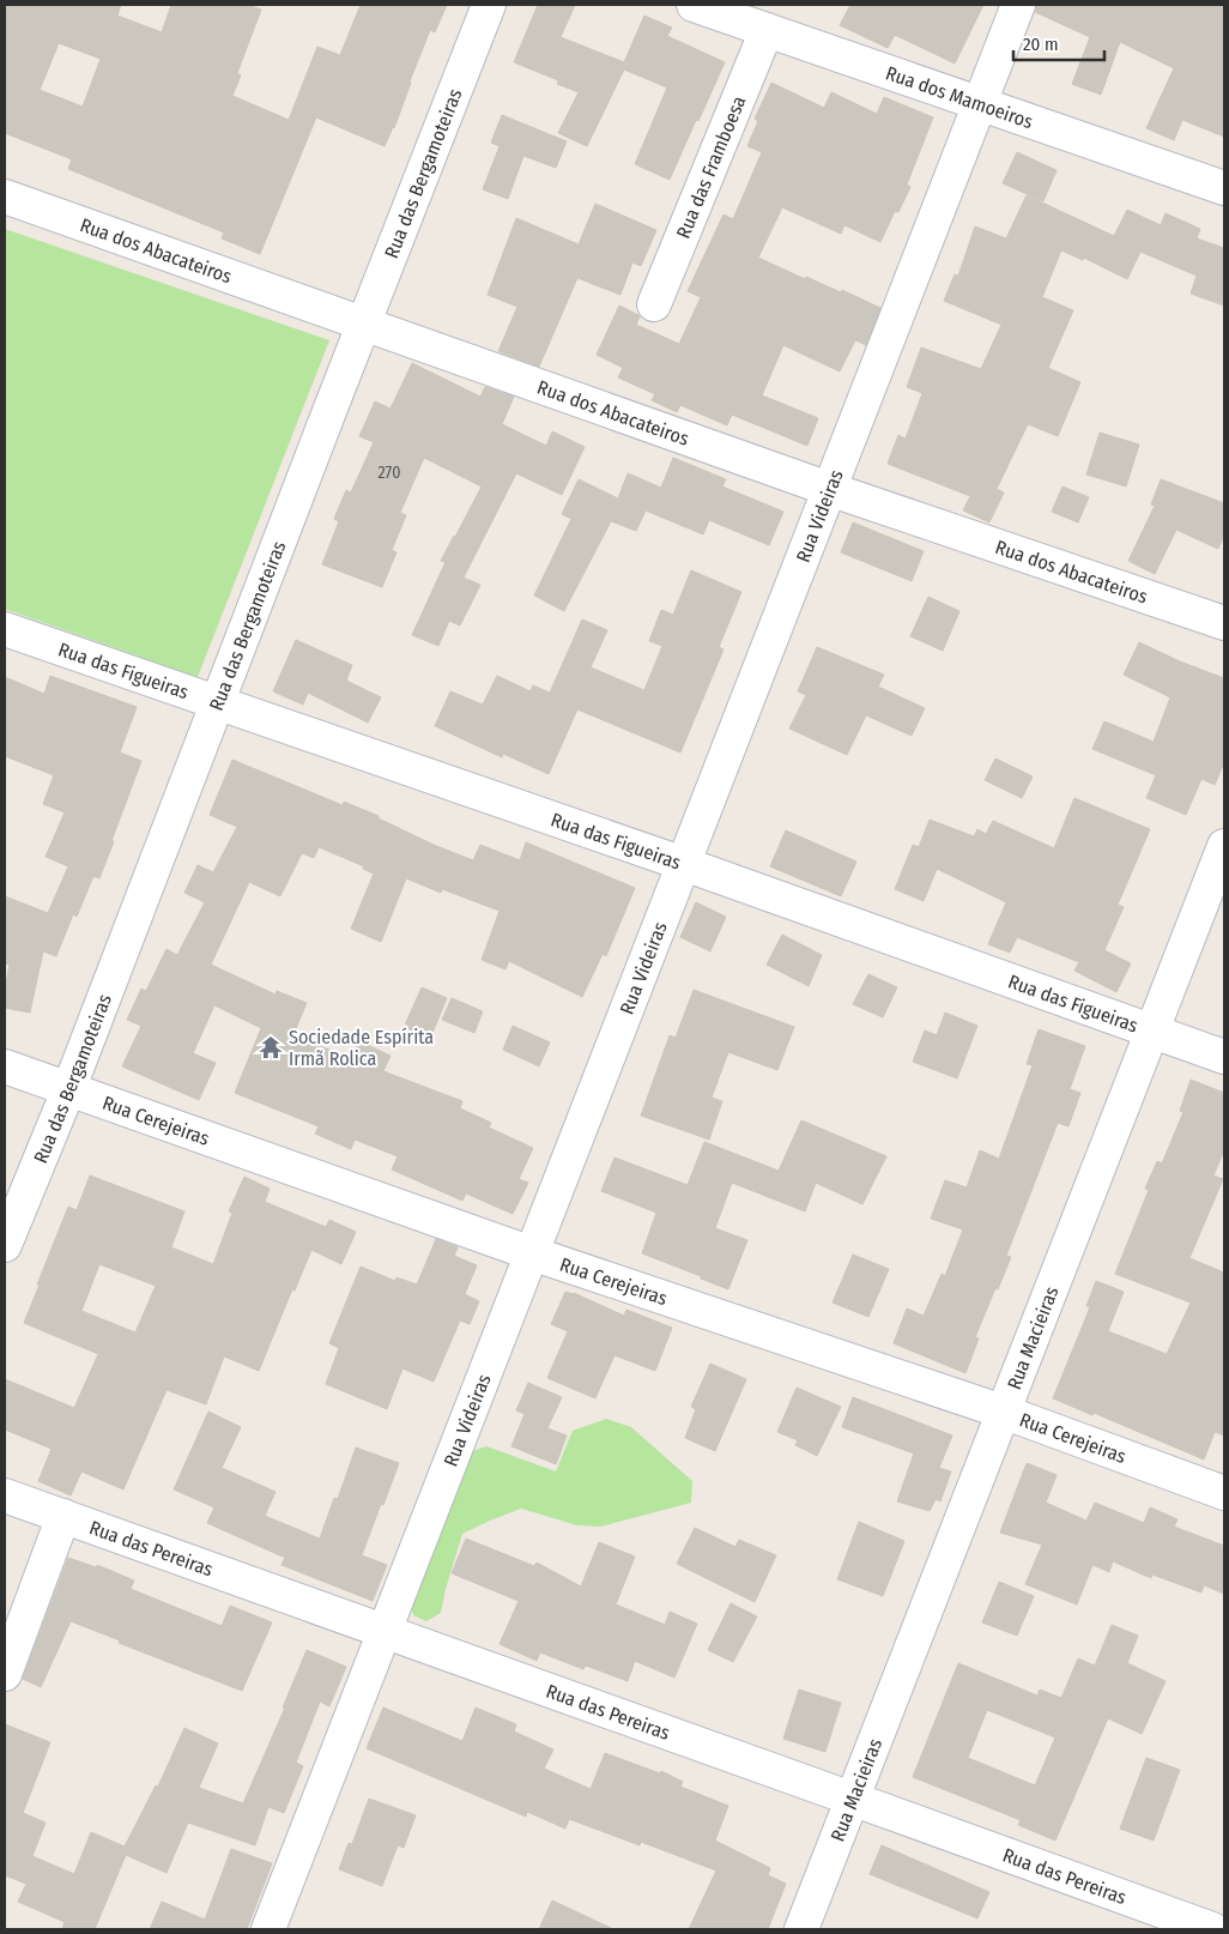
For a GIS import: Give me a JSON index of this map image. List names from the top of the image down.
{
  "streets": {
    "street": [
      "Rua dos Mamoeiros",
      "Rua das Framboesa",
      "Rua das Bergamoteiras",
      "Rua dos Abacateiros",
      "Rua Videiras",
      "Rua das Figueiras",
      "Rua Cerejeiras",
      "Rua Macieiras",
      "Rua das Pereiras"
    ]
  },
  "crossings": [
    ["Rua dos Mamoeiros", "Rua das Framboesa"],
    ["Rua dos Mamoeiros", "Rua Videiras"],
    ["Rua das Bergamoteiras", "Rua dos Abacateiros"],
    ["Rua das Bergamoteiras", "Rua das Figueiras"],
    ["Rua das Bergamoteiras", "Rua Cerejeiras"],
    ["Rua dos Abacateiros", "Rua Videiras"],
    ["Rua Videiras", "Rua das Figueiras"],
    ["Rua Videiras", "Rua Cerejeiras"],
    ["Rua Videiras", "Rua das Pereiras"],
    ["Rua das Figueiras", "Rua Macieiras"],
    ["Rua Cerejeiras", "Rua Macieiras"],
    ["Rua Macieiras", "Rua das Pereiras"]
  ],
  "places": {
    "temple": ["Sociedade Espírita Irmã Rolica"]
  },
  "house_numbers": ["270"],
  "scale_bar": "20 m"
}
